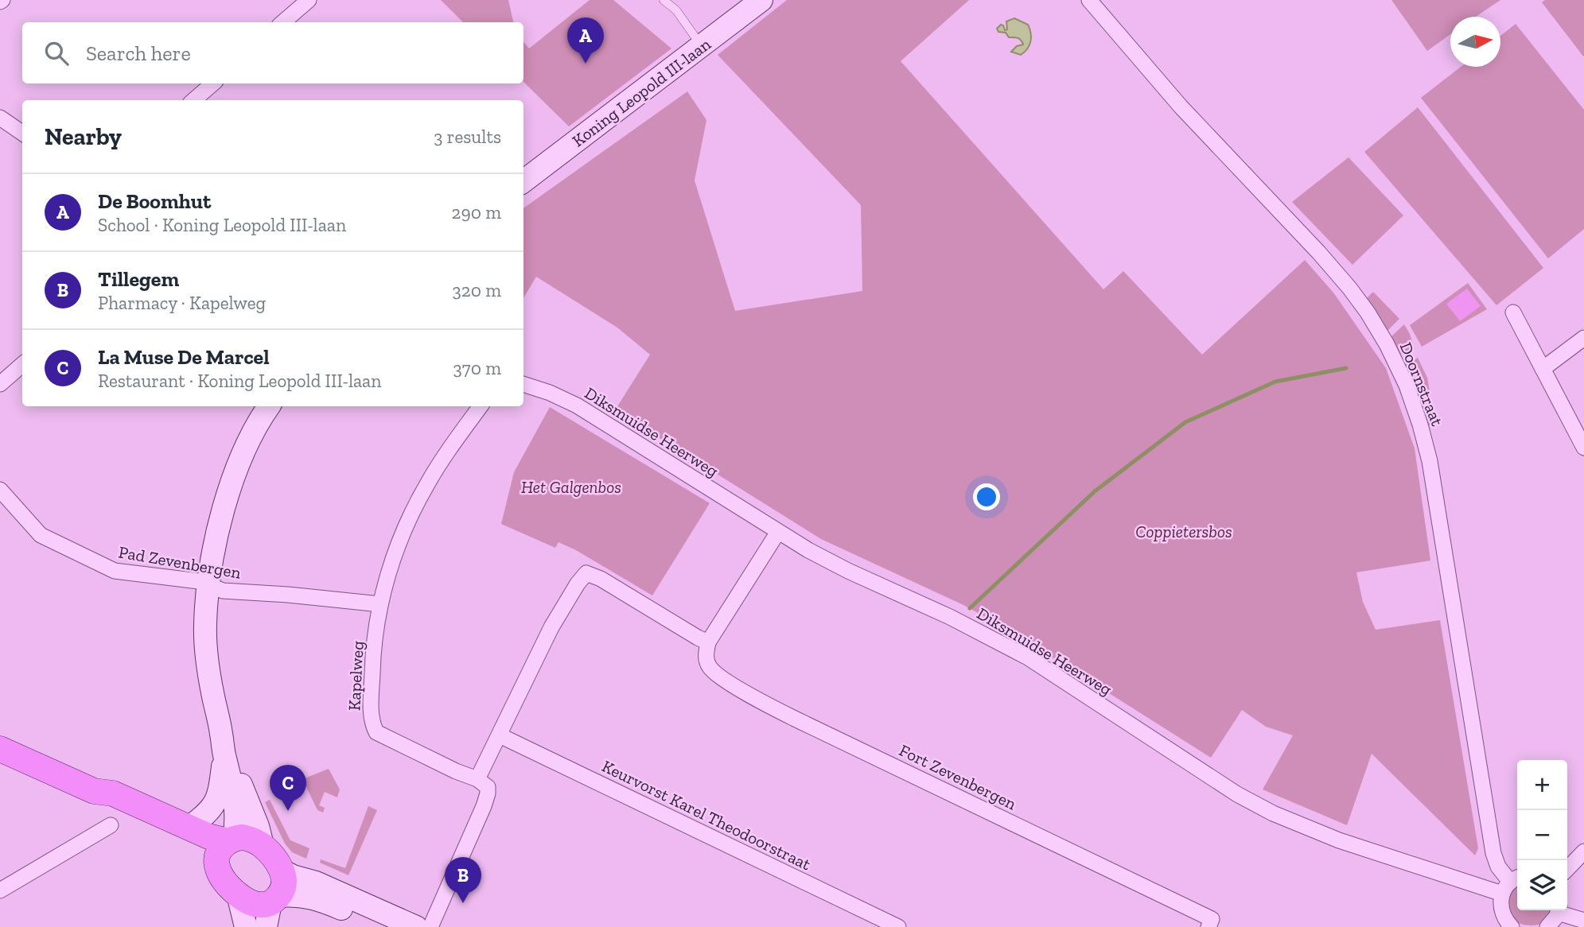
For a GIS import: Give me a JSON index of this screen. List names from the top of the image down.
{
  "streets": {
    "street": [
      "Koning Leopold III-laan",
      "Doornstraat",
      "Diksmuidse Heerweg",
      "Pad Zevenbergen",
      "Kapelweg",
      "Fort Zevenbergen",
      "Keurvorst Karel Theodoorstraat"
    ]
  },
  "crossings": [
    ["Doornstraat", "Diksmuidse Heerweg"],
    ["Pad Zevenbergen", "Kapelweg"]
  ],
  "parks": ["Het Galgenbos", "Coppietersbos"],
  "north": "right",
  "page": {
    "pins": ["A", "C", "B"],
    "search": "Search here",
    "heading": ["Nearby", "3 results"],
    "list": [
      {
        "mark": "A",
        "name": "De Boomhut",
        "note": "School · Koning Leopold III-laan",
        "value": "290 m"
      },
      {
        "mark": "B",
        "name": "Tillegem",
        "note": "Pharmacy · Kapelweg",
        "value": "320 m"
      },
      {
        "mark": "C",
        "name": "La Muse De Marcel",
        "note": "Restaurant · Koning Leopold III-laan",
        "value": "370 m"
      }
    ],
    "map_buttons": ["+", "−"]
  }
}
